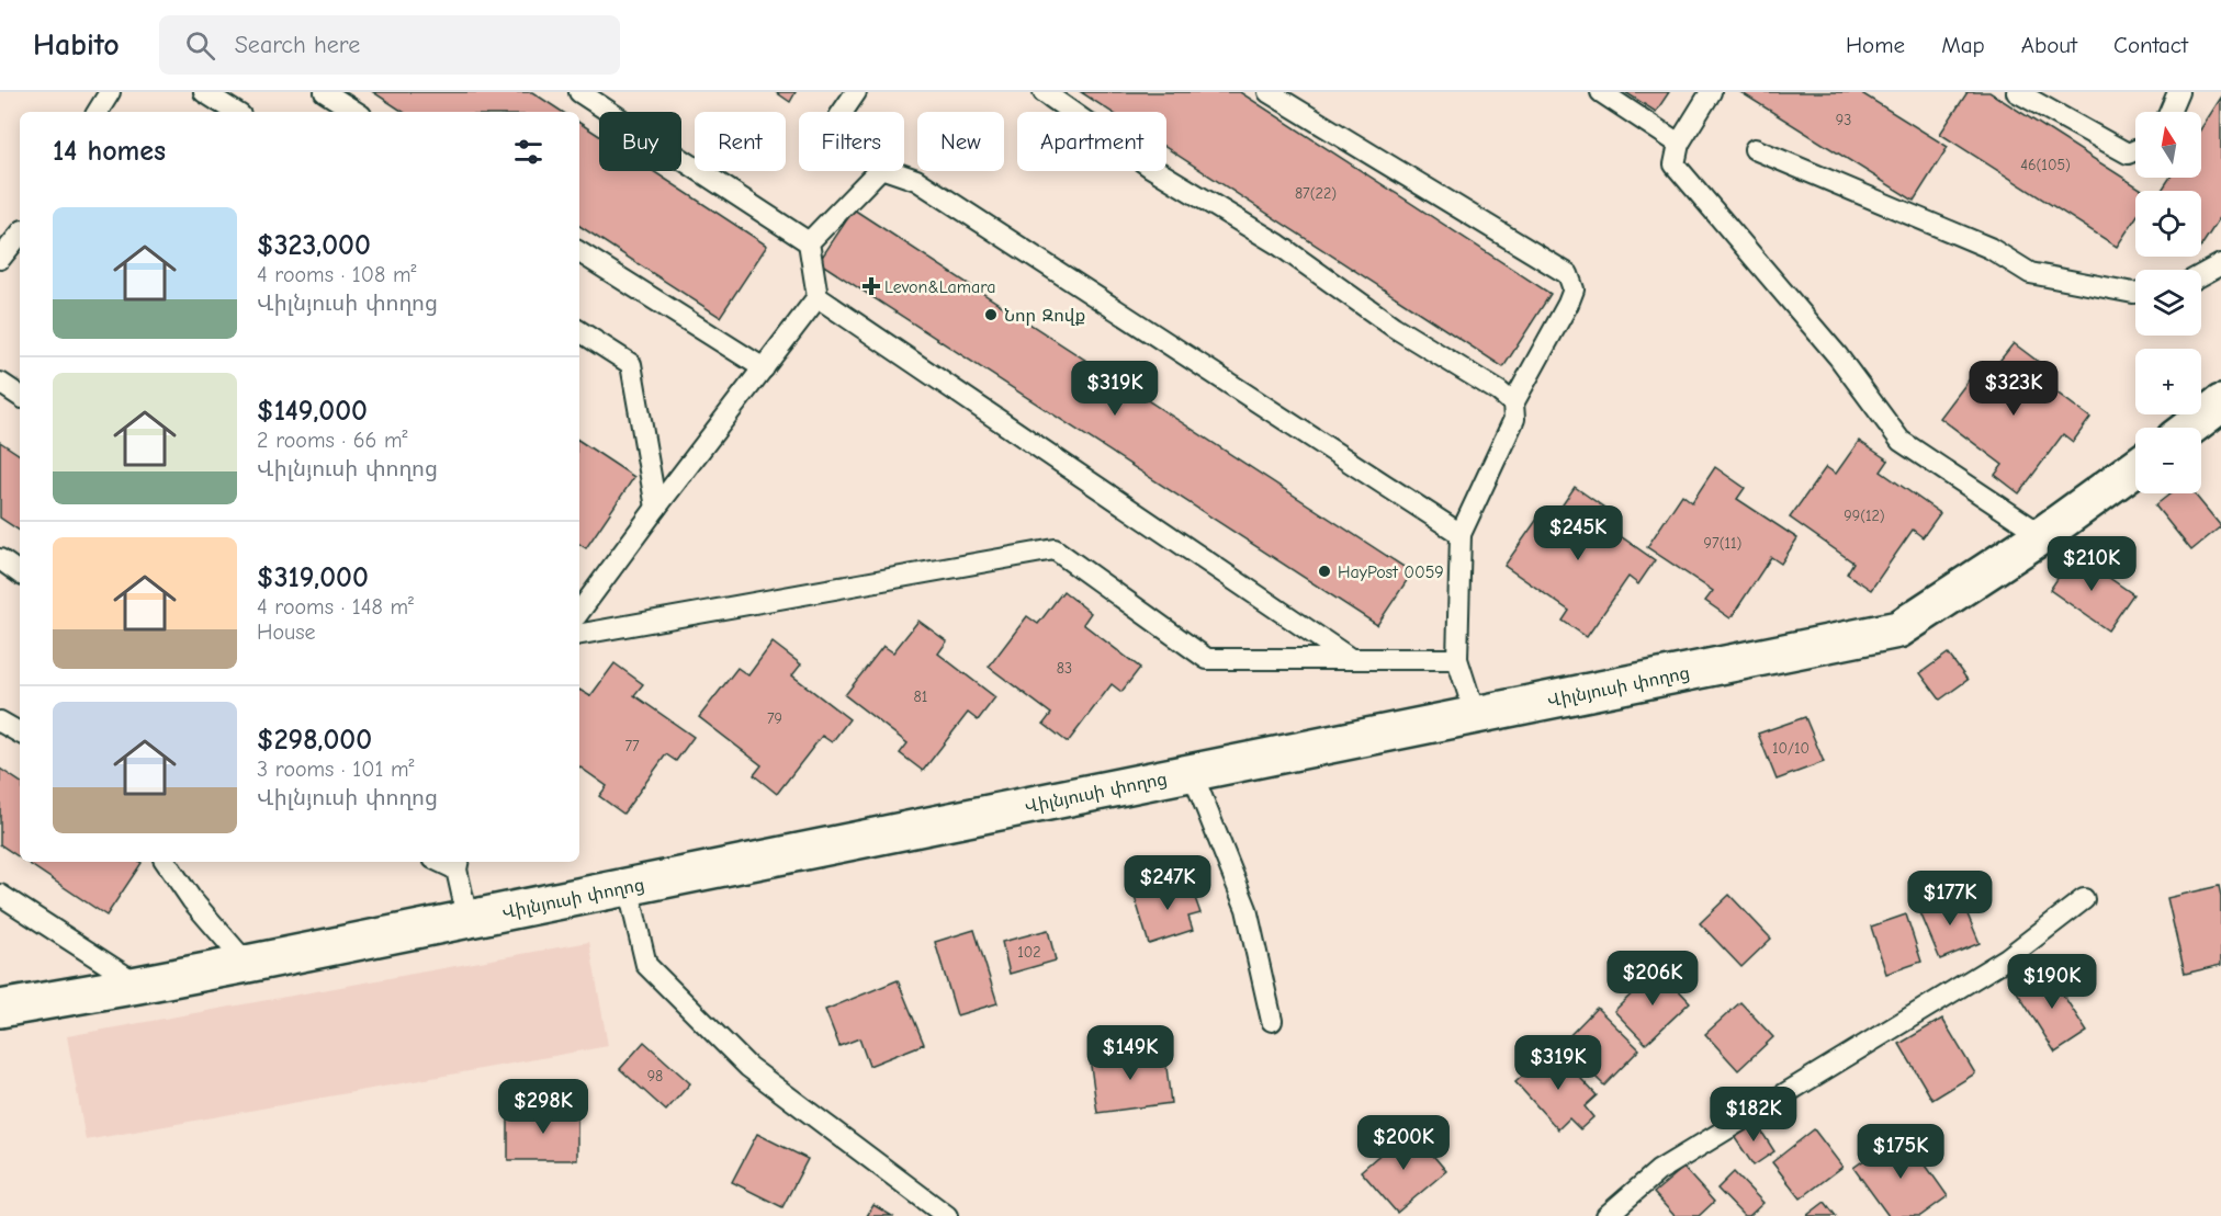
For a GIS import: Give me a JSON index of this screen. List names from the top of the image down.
{
  "streets": {
    "street": ["Վիլնյուսի փողոց"]
  },
  "places": {
    "health": ["Levon&Lamara"],
    "other": ["Նոր Զովք", "HayPost 0059"]
  },
  "house_numbers": [
    "93",
    "46(105)",
    "87(22)",
    "99(12)",
    "97(11)",
    "83",
    "81",
    "79",
    "77",
    "10/10",
    "102",
    "98"
  ],
  "north": "top",
  "page": {
    "header": "Habito",
    "search": "Search here",
    "nav": [
      "Home",
      "Map",
      "About",
      "Contact"
    ],
    "map_buttons": ["+", "−"],
    "chip": [
      "Buy",
      "Rent",
      "Filters",
      "New",
      "Apartment"
    ],
    "heading": "14 homes",
    "list": [
      {
        "name": "$323,000",
        "note": "4 rooms · 108 m² · Վիլնյուսի փողոց"
      },
      {
        "name": "$149,000",
        "note": "2 rooms · 66 m² · Վիլնյուսի փողոց"
      },
      {
        "name": "$319,000",
        "note": "4 rooms · 148 m² · House"
      },
      {
        "name": "$298,000",
        "note": "3 rooms · 101 m² · Վիլնյուսի փողոց"
      }
    ],
    "price": [
      "$319K",
      "$323K",
      "$245K",
      "$210K",
      "$247K",
      "$177K",
      "$206K",
      "$190K",
      "$149K",
      "$319K",
      "$298K",
      "$182K",
      "$200K",
      "$175K"
    ]
  }
}
